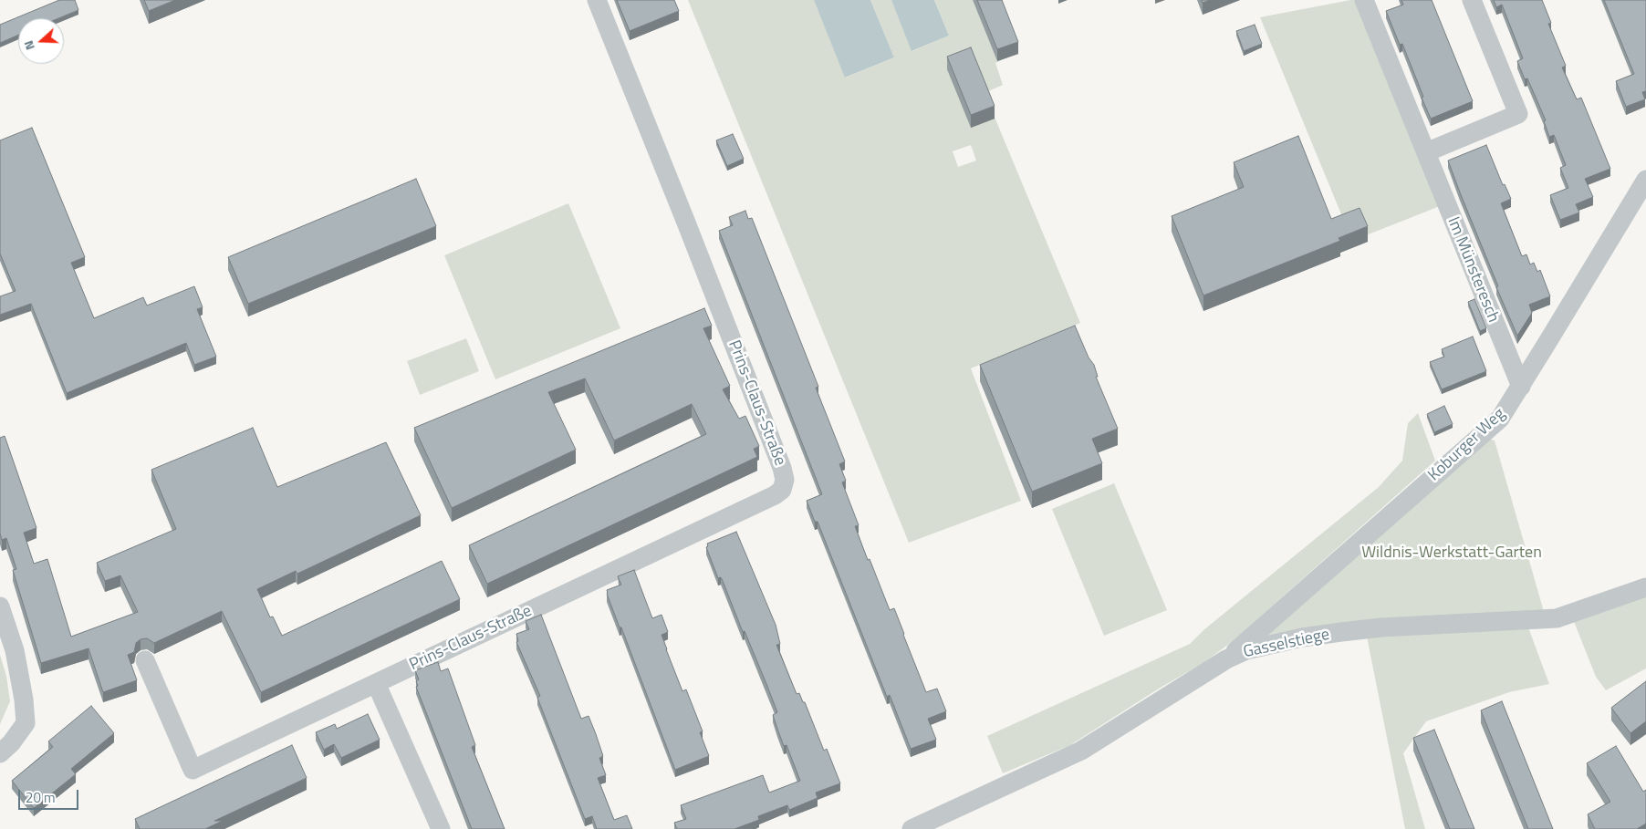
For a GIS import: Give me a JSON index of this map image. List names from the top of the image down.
{
  "streets": {
    "street": [
      "Im Münsteresch",
      "Prins-Claus-Straße",
      "Koburger Weg",
      "Gasselstiege"
    ]
  },
  "crossings": [
    ["Im Münsteresch", "Koburger Weg"],
    ["Koburger Weg", "Gasselstiege"]
  ],
  "parks": ["Wildnis-Werkstatt-Garten"],
  "scale_bar": "20 m",
  "north": "left"
}
